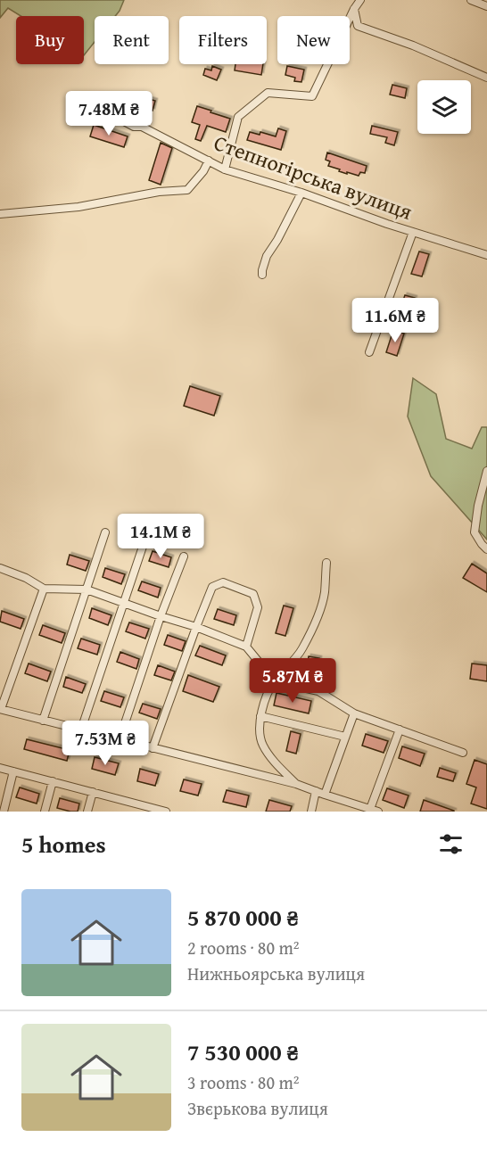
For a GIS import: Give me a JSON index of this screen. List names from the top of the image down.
{
  "streets": {
    "street": ["Степногірська вулиця"]
  },
  "page": {
    "chip": [
      "Buy",
      "Rent",
      "Filters",
      "New"
    ],
    "price": [
      "7.48M ₴",
      "11.6M ₴",
      "14.1M ₴",
      "5.87M ₴",
      "7.53M ₴"
    ],
    "heading": "5 homes",
    "list": [
      {
        "name": "5 870 000 ₴",
        "note": "2 rooms · 80 m² · Нижньоярська вулиця"
      },
      {
        "name": "7 530 000 ₴",
        "note": "3 rooms · 80 m² · Звєрькова вулиця"
      }
    ]
  }
}
